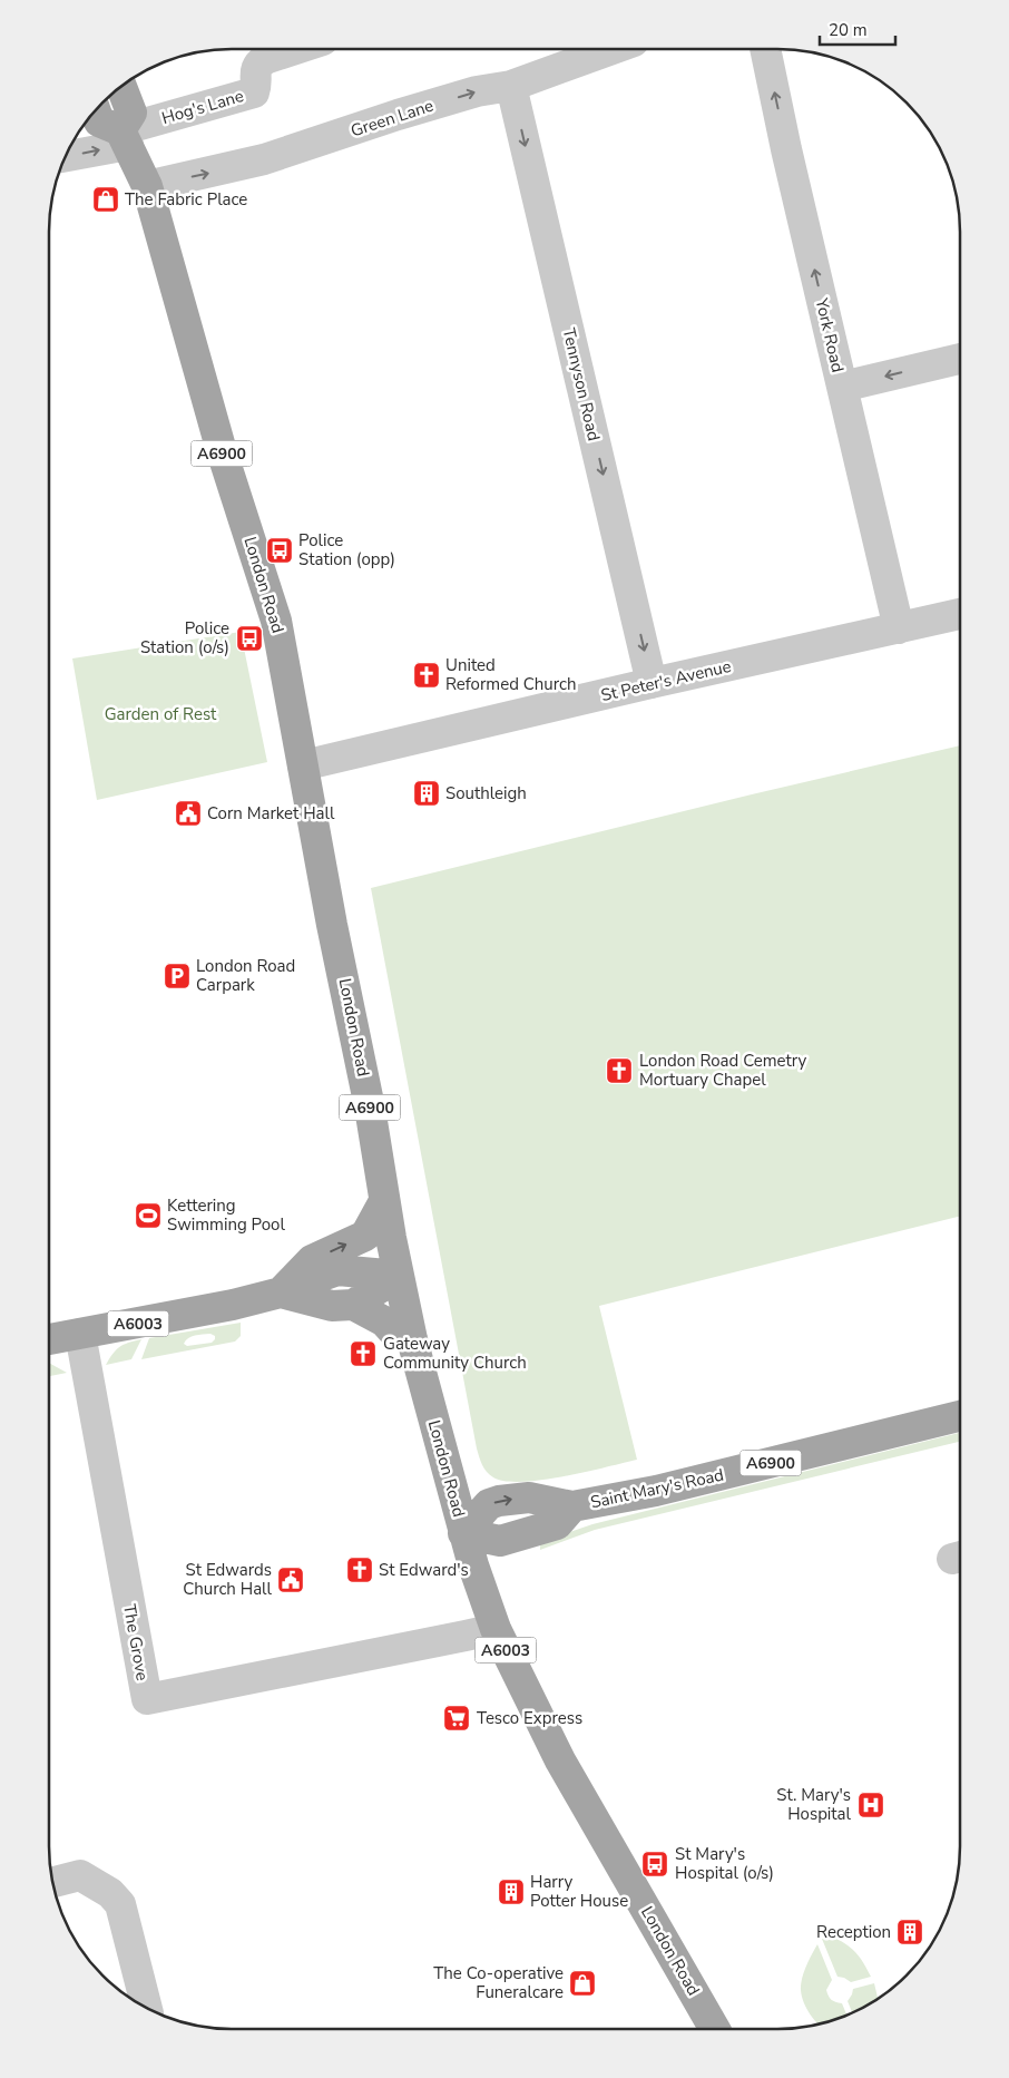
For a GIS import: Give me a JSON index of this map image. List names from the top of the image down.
{
  "streets": {
    "main road": [
      "A6900",
      "London Road",
      "A6003",
      "Saint Mary's Road"
    ],
    "street": [
      "Hog's Lane",
      "Green Lane",
      "York Road",
      "Tennyson Road",
      "St Peter's Avenue",
      "The Grove"
    ]
  },
  "crossings": [
    ["Hog's Lane", "London Road"],
    ["Green Lane", "Tennyson Road"],
    ["Green Lane", "London Road"],
    ["York Road", "St Peter's Avenue"],
    ["Tennyson Road", "St Peter's Avenue"],
    ["London Road", "St Peter's Avenue"],
    ["London Road", "A6003"],
    ["London Road", "Saint Mary's Road"],
    ["London Road", "The Grove"],
    ["A6003", "The Grove"]
  ],
  "one_way": ["Green Lane", "York Road", "Tennyson Road"],
  "parks": ["Garden of Rest"],
  "places": {
    "shop": ["The Fabric Place", "The Co-operative Funeralcare"],
    "bus stop": ["Police Station (opp)", "Police Station (o/s)", "St Mary's Hospital (o/s)"],
    "church": [
      "United Reformed Church",
      "London Road Cemetry Mortuary Chapel",
      "Gateway Community Church",
      "St Edward's"
    ],
    "building": ["Southleigh", "Harry Potter House", "Reception"],
    "public building": ["Corn Market Hall", "St Edwards Church Hall"],
    "parking": ["London Road Carpark"],
    "sports": ["Kettering Swimming Pool"],
    "supermarket": ["Tesco Express"],
    "hospital": ["St. Mary's Hospital"]
  },
  "scale_bar": "20 m"
}
